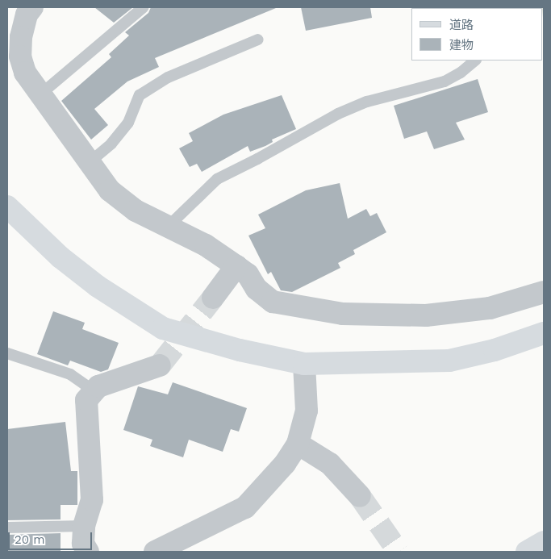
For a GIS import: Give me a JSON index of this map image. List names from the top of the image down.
{
  "legend": ["道路", "建物"],
  "scale_bar": "20 m"
}
